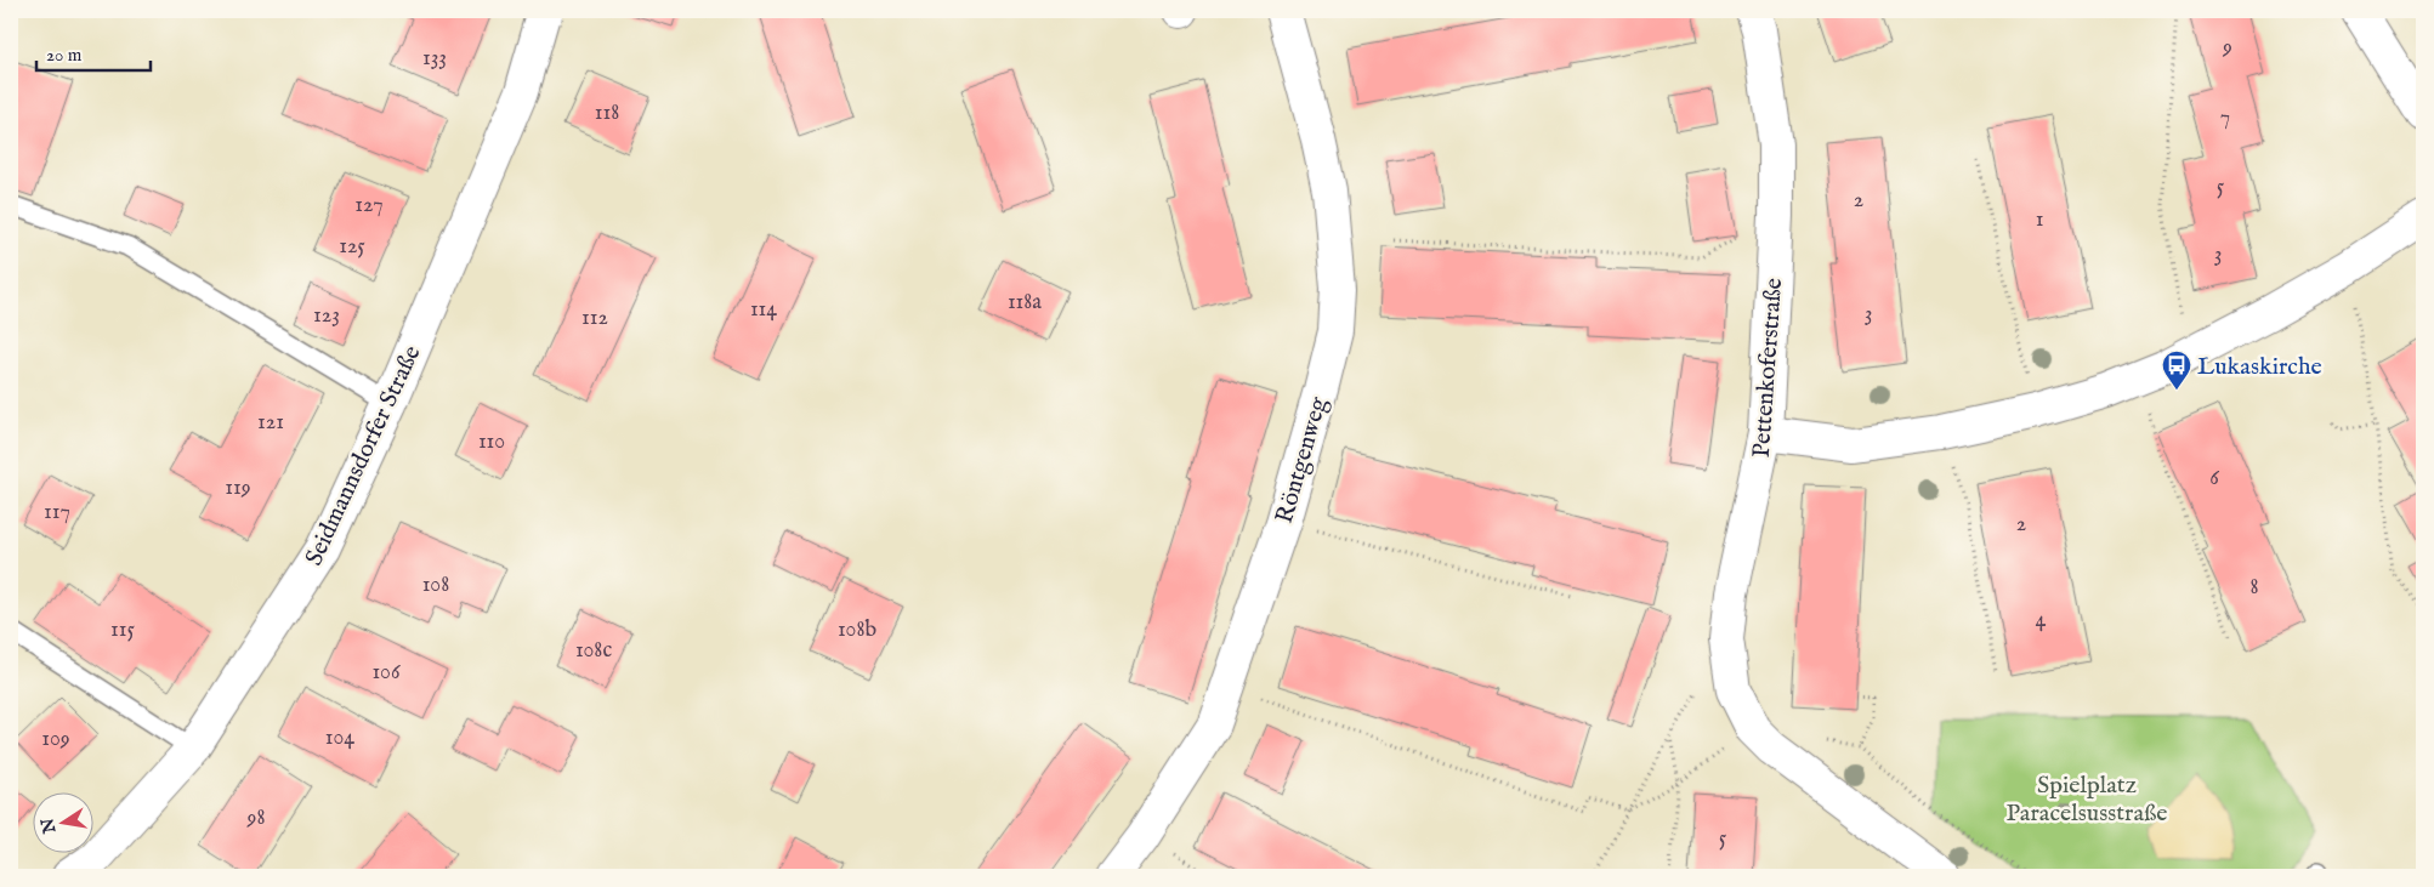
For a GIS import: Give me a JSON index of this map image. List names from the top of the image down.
{
  "streets": {
    "street": ["Pettenkoferstraße", "Seidmannsdorfer Straße", "Röntgenweg"]
  },
  "parks": ["Spielplatz Paracelsusstraße"],
  "places": {
    "bus stop": ["Lukaskirche"]
  },
  "house_numbers": [
    "9",
    "133",
    "118",
    "7",
    "5",
    "2",
    "127",
    "1",
    "125",
    "3",
    "118a",
    "114",
    "3",
    "123",
    "112",
    "121",
    "110",
    "6",
    "119",
    "117",
    "2",
    "108",
    "8",
    "4",
    "115",
    "108b",
    "108c",
    "106",
    "104",
    "109",
    "98",
    "5"
  ],
  "scale_bar": "20 m",
  "north": "left"
}
